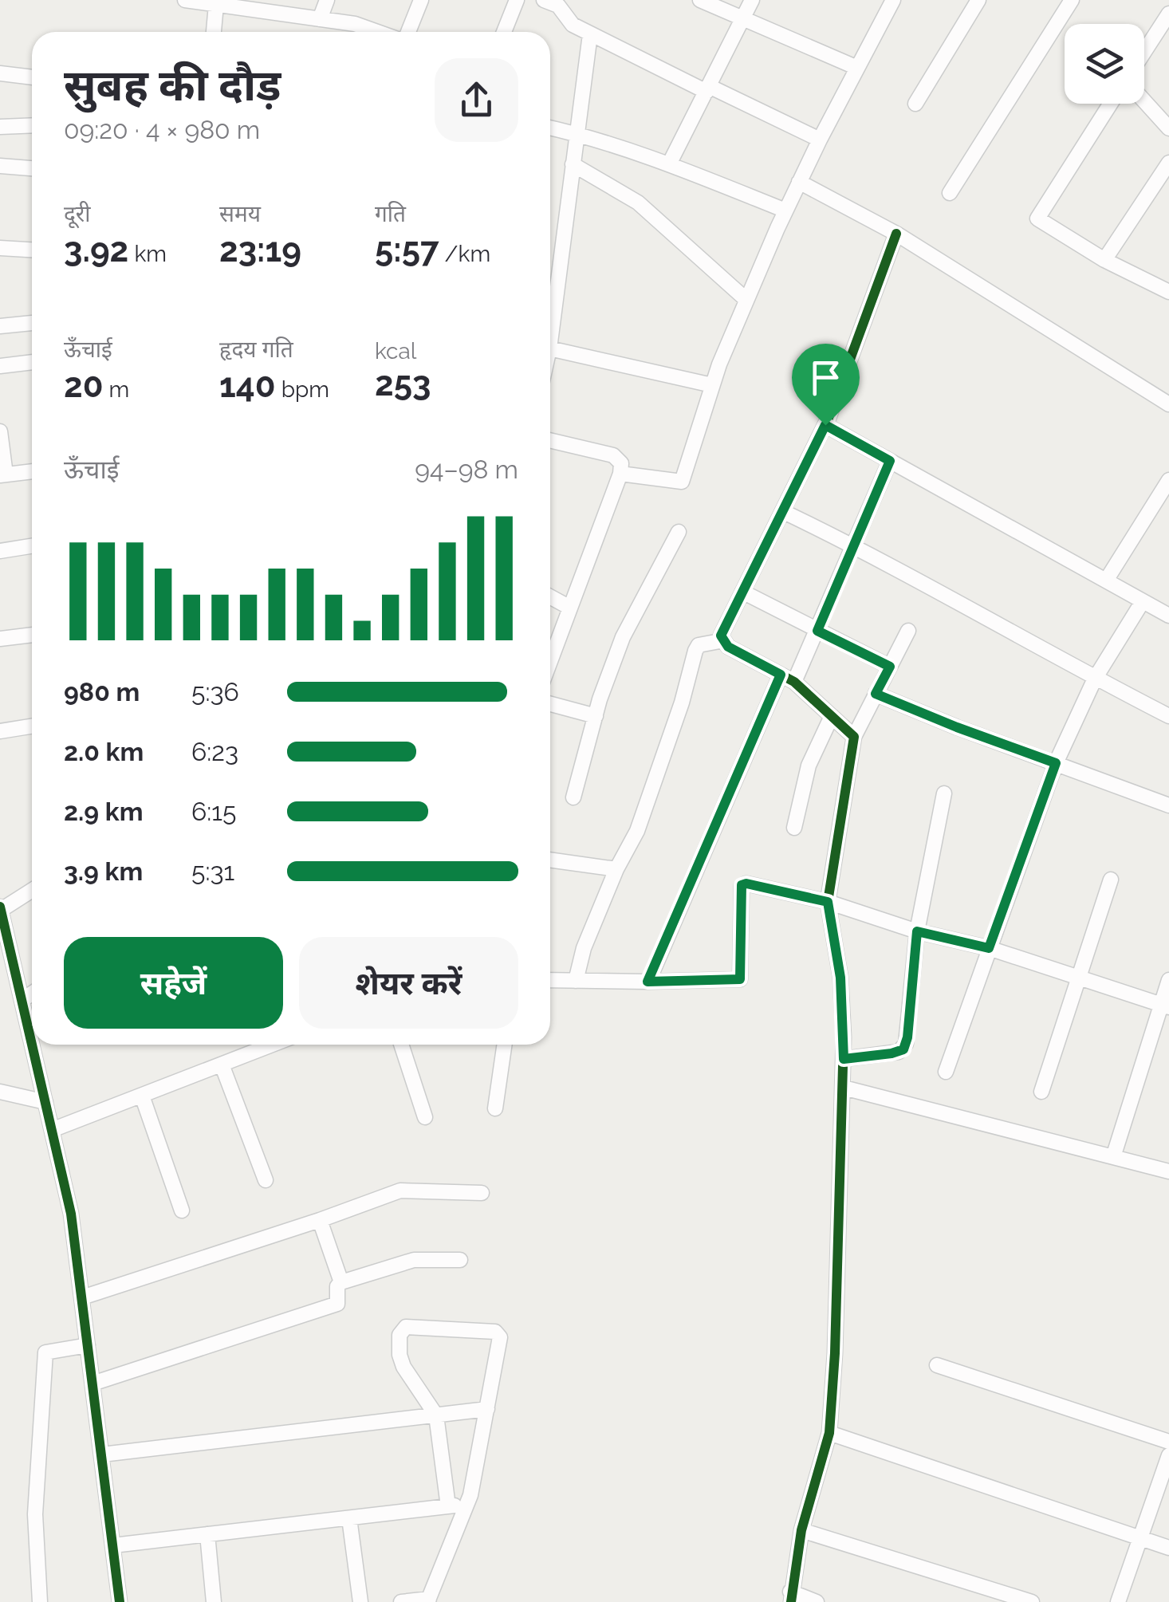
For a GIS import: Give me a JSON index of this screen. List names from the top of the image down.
{
  "page": {
    "heading": ["सुबह की दौड़", "09:20 · 4 × 980 m"],
    "stats": [
      ["दूरी", "3.92 km"],
      ["समय", "23:19"],
      ["गति", "5:57 /km"],
      ["ऊँचाई", "20 m"],
      ["हृदय गति", "140 bpm"],
      ["kcal", "253"]
    ],
    "chart": ["ऊँचाई", "94–98 m"],
    "list": [
      {
        "name": "980 m",
        "note": "5:36"
      },
      {
        "name": "2.0 km",
        "note": "6:23"
      },
      {
        "name": "2.9 km",
        "note": "6:15"
      },
      {
        "name": "3.9 km",
        "note": "5:31"
      }
    ],
    "buttons": ["सहेजें", "शेयर करें"]
  }
}
